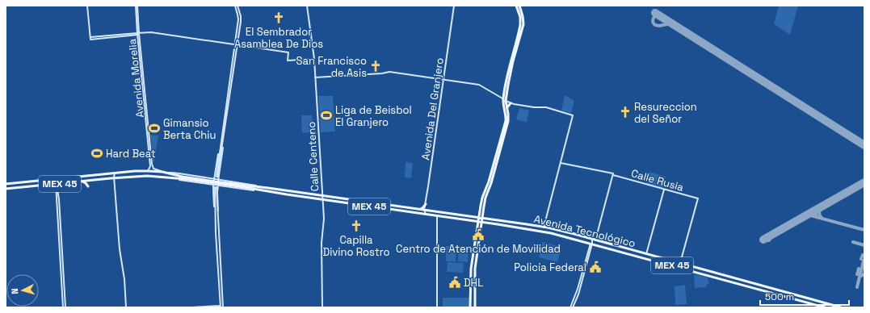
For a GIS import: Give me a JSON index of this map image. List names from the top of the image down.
{
  "streets": {
    "main road": ["MEX 45", "Avenida Tecnológico"],
    "street": [
      "Avenida Morelia",
      "Avenida Del Granjero",
      "Calle Centeno",
      "Calle Rusia"
    ]
  },
  "crossings": [
    ["Avenida Morelia", "Avenida Tecnológico"],
    ["Avenida Del Granjero", "Avenida Tecnológico"],
    ["Calle Centeno", "Avenida Tecnológico"],
    ["Calle Rusia", "Avenida Tecnológico"]
  ],
  "places": {
    "church": [
      "El Sembrador Asamblea De Dios",
      "San Francisco de Asis",
      "Resureccion del Señor",
      "Capilla Divino Rostro"
    ],
    "sports": ["Liga de Beisbol El Granjero", "Gimansio Berta Chiu", "Hard Beat"],
    "public building": ["Centro de Atención de Movilidad", "Policía Federal", "DHL"]
  },
  "scale_bar": "500 m",
  "north": "left"
}
